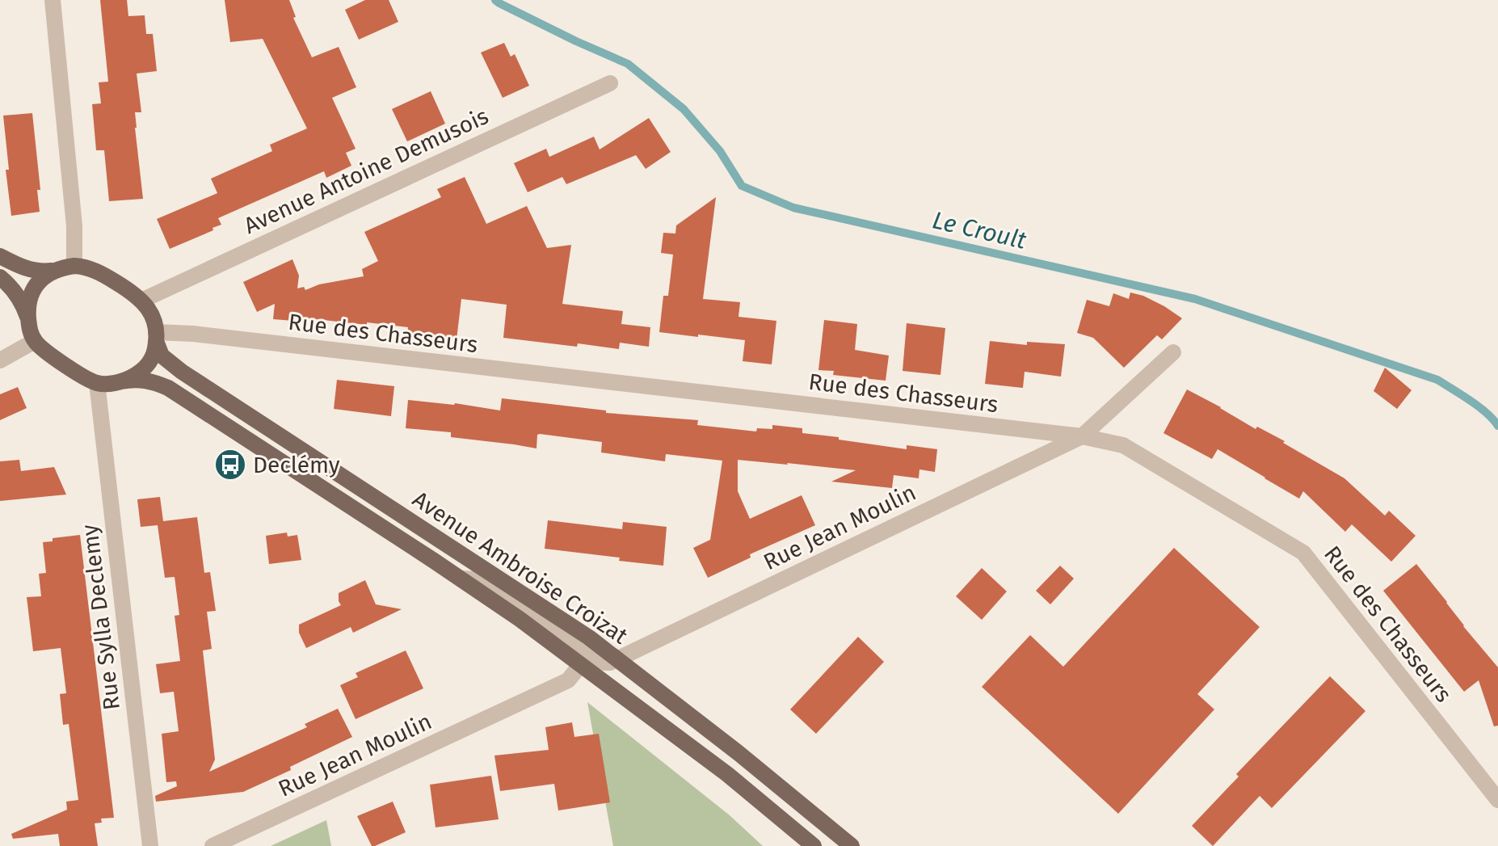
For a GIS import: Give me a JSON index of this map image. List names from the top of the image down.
{
  "streets": {
    "main road": ["Avenue Ambroise Croizat"],
    "street": [
      "Avenue Antoine Demusois",
      "Rue des Chasseurs",
      "Rue Jean Moulin",
      "Rue Sylla Declemy"
    ]
  },
  "crossings": [
    ["Avenue Antoine Demusois", "Rue des Chasseurs"],
    ["Avenue Antoine Demusois", "Avenue Ambroise Croizat"],
    ["Avenue Antoine Demusois", "Rue Sylla Declemy"],
    ["Rue des Chasseurs", "Rue Jean Moulin"],
    ["Rue des Chasseurs", "Avenue Ambroise Croizat"],
    ["Rue des Chasseurs", "Rue Sylla Declemy"],
    ["Rue Jean Moulin", "Avenue Ambroise Croizat"],
    ["Avenue Ambroise Croizat", "Rue Sylla Declemy"]
  ],
  "water": ["Le Croult"],
  "places": {
    "bus stop": ["Declémy"]
  }
}
